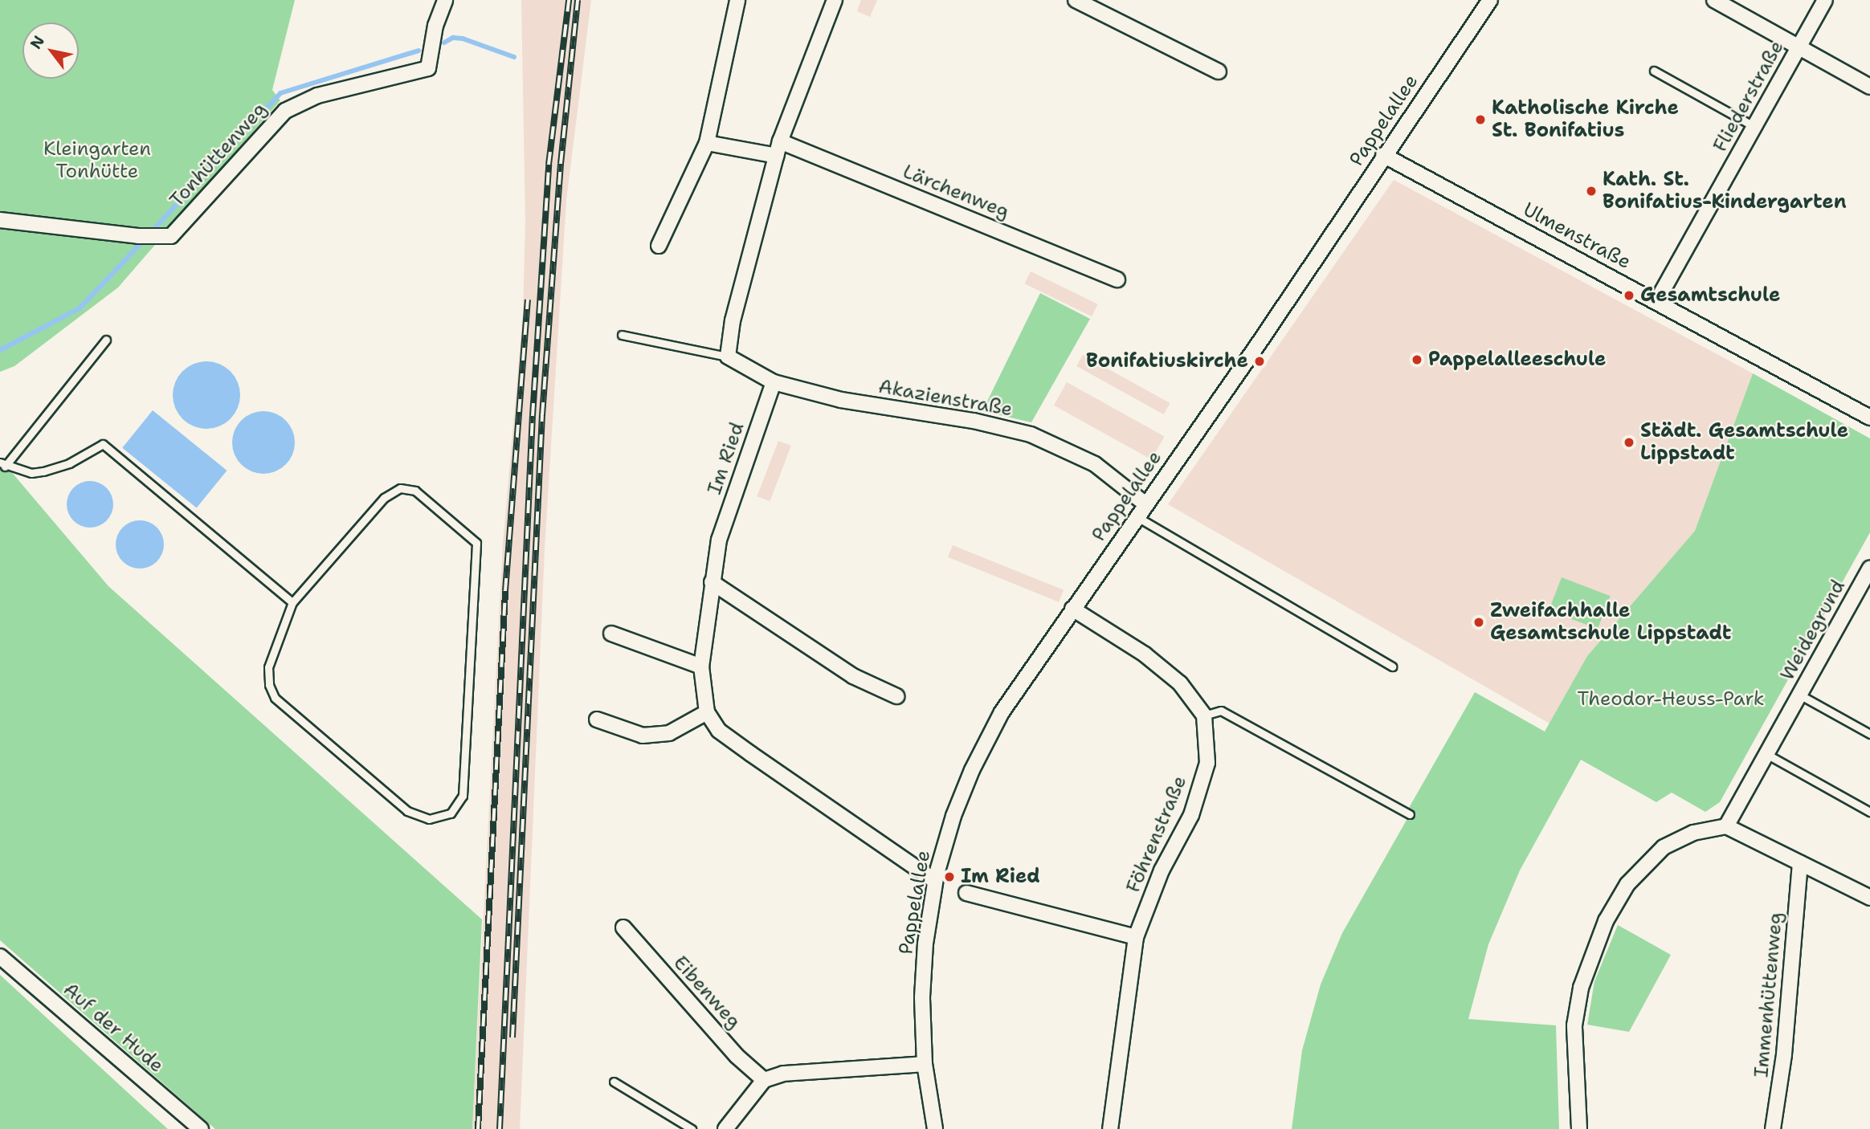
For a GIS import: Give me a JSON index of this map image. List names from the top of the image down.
{
  "streets": {
    "street": [
      "Fliederstraße",
      "Pappelallee",
      "Tonhüttenweg",
      "Lärchenweg",
      "Ulmenstraße",
      "Akazienstraße",
      "Im Ried",
      "Weidegrund",
      "Föhrenstraße",
      "Eibenweg",
      "Immenhüttenweg",
      "Auf der Hude"
    ]
  },
  "crossings": [
    ["Fliederstraße", "Ulmenstraße"],
    ["Pappelallee", "Ulmenstraße"],
    ["Pappelallee", "Akazienstraße"],
    ["Akazienstraße", "Im Ried"]
  ],
  "parks": ["Kleingarten Tonhütte", "Theodor-Heuss-Park"],
  "places": [
    "Katholische Kirche St. Bonifatius",
    "Kath. St. Bonifatius-Kindergarten",
    "Gesamtschule",
    "Pappelalleeschule",
    "Bonifatiuskirche",
    "Städt. Gesamtschule Lippstadt",
    "Zweifachhalle Gesamtschule Lippstadt",
    "Im Ried"
  ],
  "north": "top left"
}
